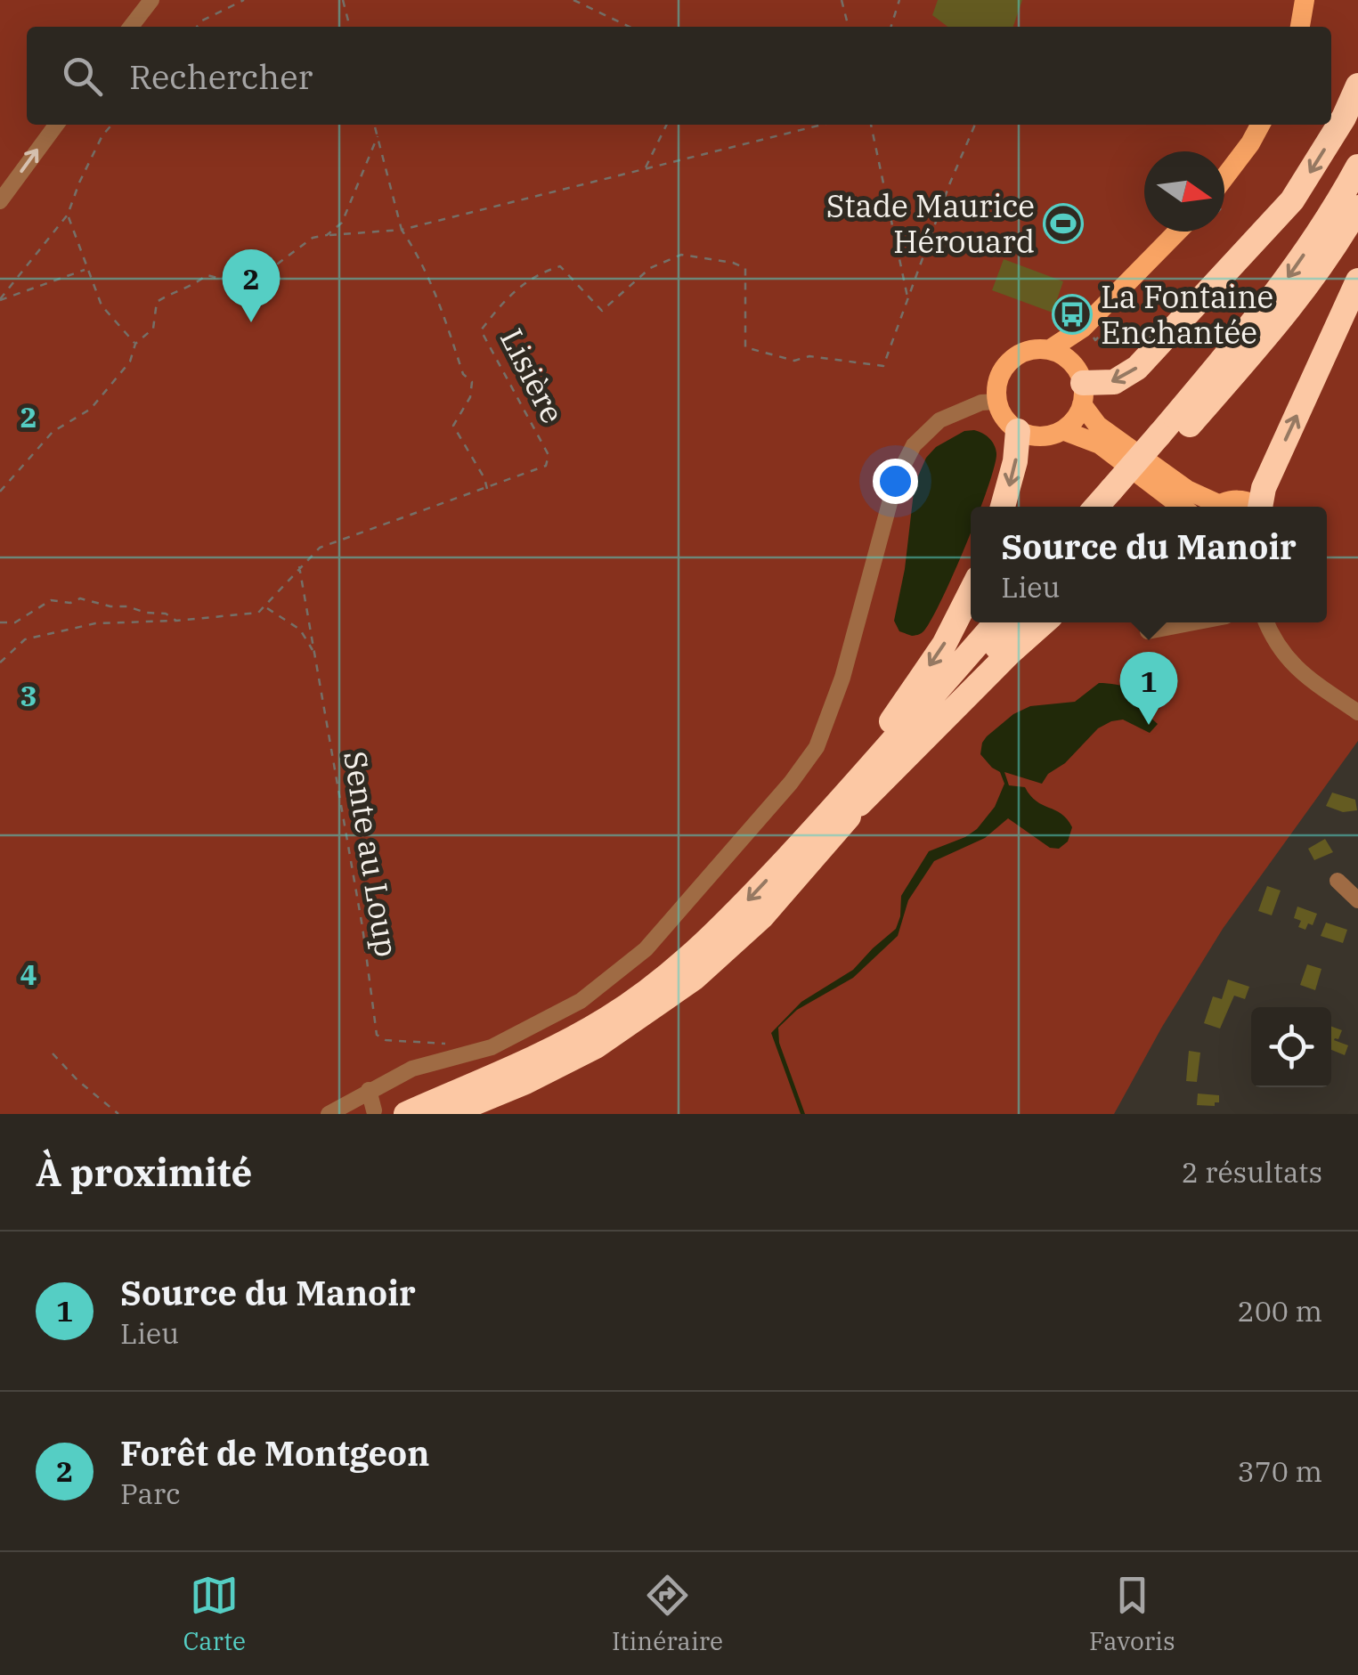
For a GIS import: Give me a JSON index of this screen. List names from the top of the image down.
{
  "streets": {
    "path": ["Lisière", "Sente au Loup"]
  },
  "crossings": [
    ["Lisière", "Sente au Loup"]
  ],
  "places": {
    "sports": ["Stade Maurice Hérouard"],
    "bus stop": ["La Fontaine Enchantée"]
  },
  "north": "right",
  "page": {
    "search": "Rechercher",
    "pins": ["2", "1"],
    "popup": ["Source du Manoir", "Lieu"],
    "heading": ["À proximité", "2 résultats"],
    "list": [
      {
        "mark": "1",
        "name": "Source du Manoir",
        "note": "Lieu",
        "value": "200 m"
      },
      {
        "mark": "2",
        "name": "Forêt de Montgeon",
        "note": "Parc",
        "value": "370 m"
      }
    ],
    "nav": ["Carte", "Itinéraire", "Favoris"]
  },
  "grid": {
    "rows": ["2", "3", "4"]
  }
}
